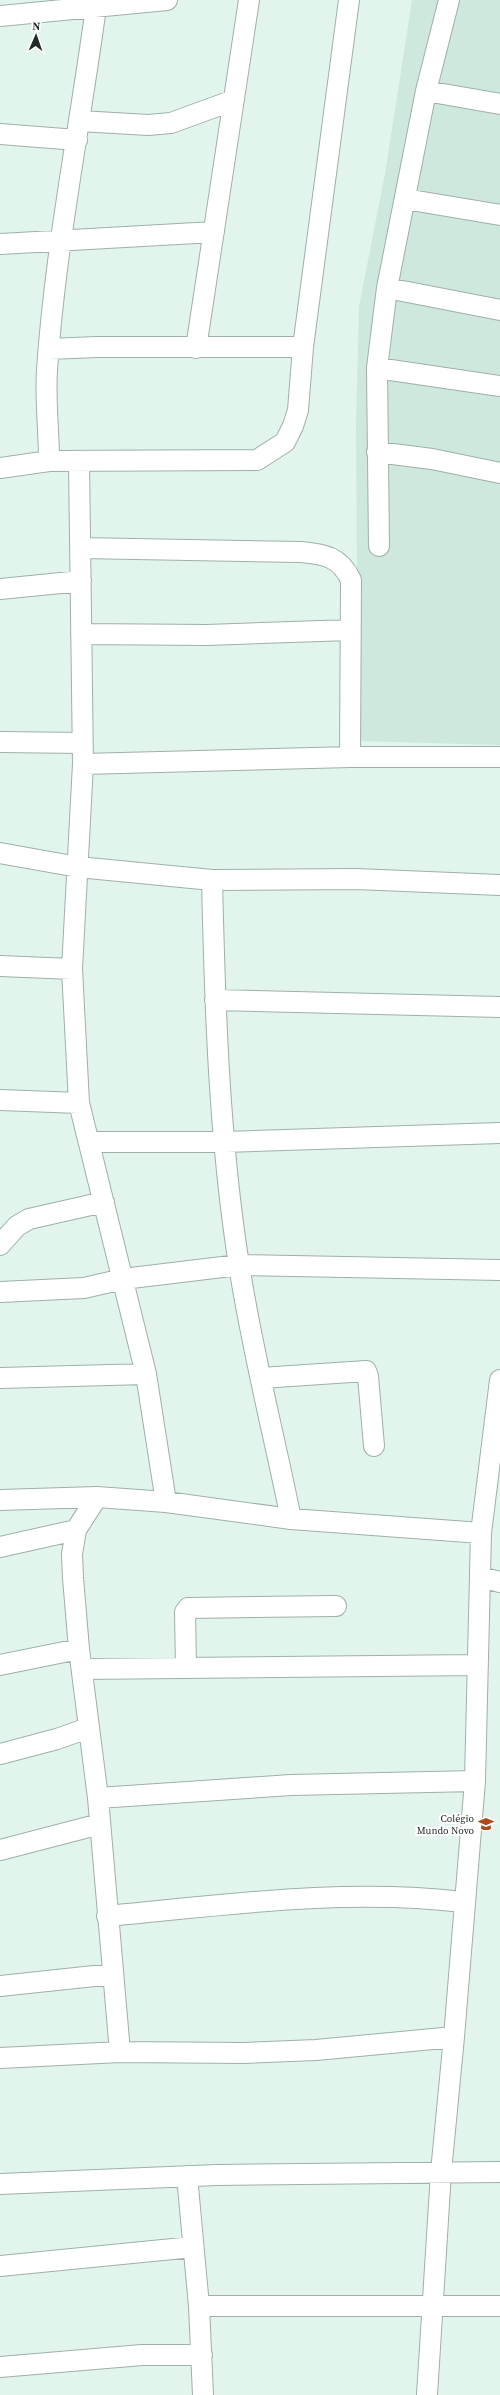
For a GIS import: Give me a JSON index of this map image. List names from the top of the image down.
{
  "places": {
    "school or university": ["Colégio Mundo Novo"]
  },
  "north": "top"
}
